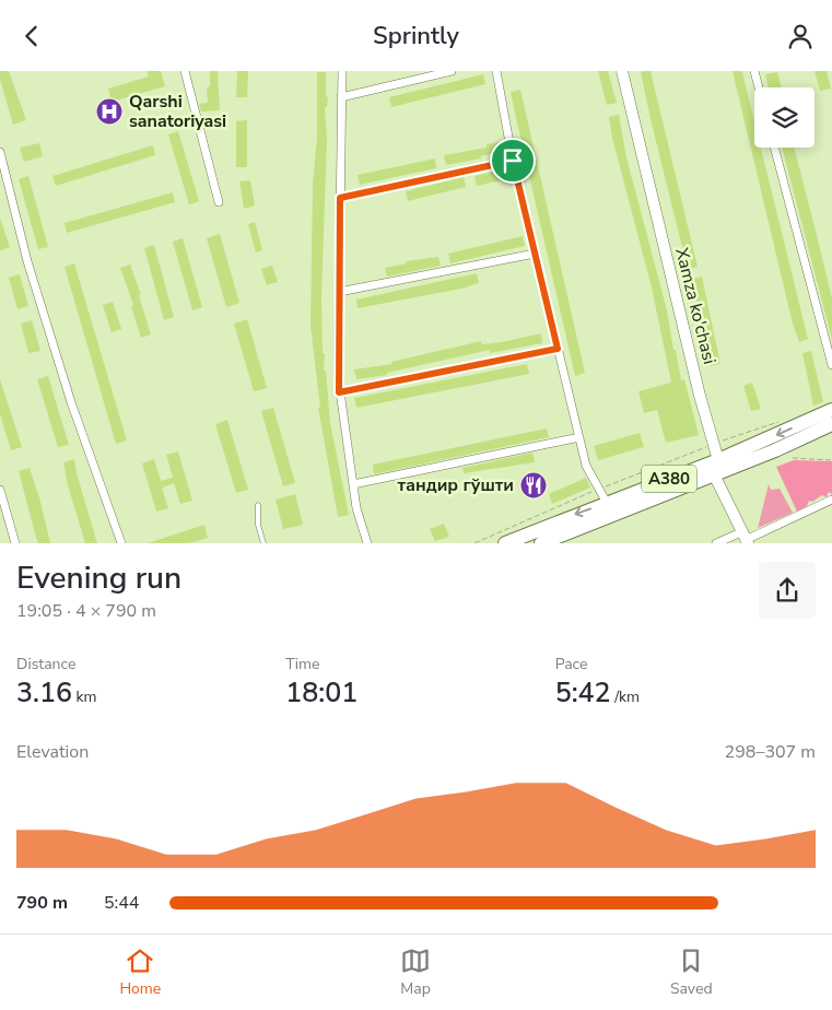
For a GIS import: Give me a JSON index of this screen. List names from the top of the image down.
{
  "streets": {
    "highway": ["A380"],
    "street": ["Xamza ko'chasi"]
  },
  "crossings": [
    ["Xamza ko'chasi", "A380"]
  ],
  "places": {
    "hospital": ["Qarshi sanatoriyasi"],
    "restaurant": ["тандир гўшти"]
  },
  "page": {
    "header": "Sprintly",
    "heading": ["Evening run", "19:05 · 4 × 790 m"],
    "stats": [
      ["Distance", "3.16 km"],
      ["Time", "18:01"],
      ["Pace", "5:42 /km"]
    ],
    "chart": ["Elevation", "298–307 m"],
    "list": [
      {
        "name": "790 m",
        "note": "5:44"
      }
    ],
    "tabs": ["Home", "Map", "Saved"]
  }
}
